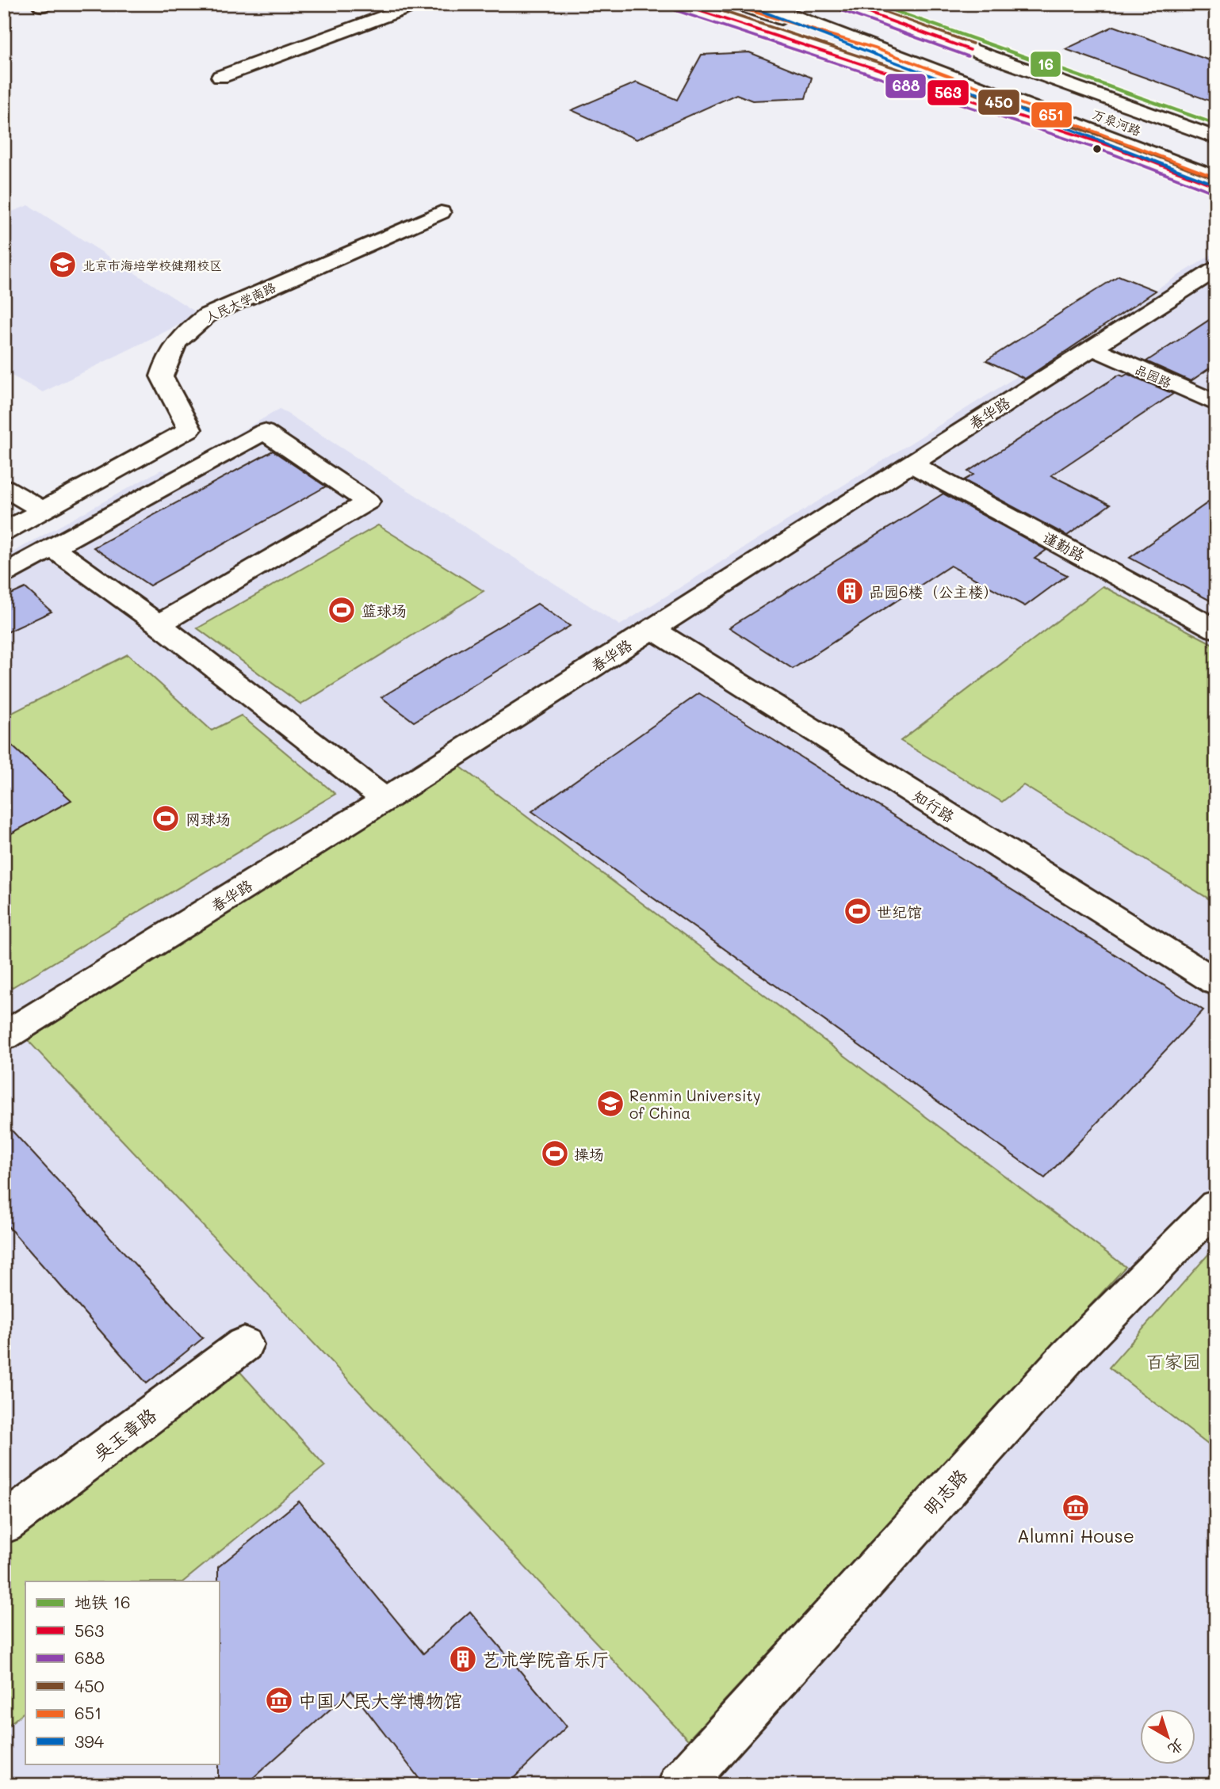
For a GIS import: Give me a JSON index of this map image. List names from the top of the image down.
{
  "streets": {
    "main road": [
      "万泉河路",
      "人民大学南路",
      "品园路",
      "春华路",
      "谨勤路",
      "知行路",
      "吴玉章路",
      "明志路"
    ]
  },
  "crossings": [
    ["品园路", "春华路"],
    ["春华路", "谨勤路"],
    ["春华路", "知行路"]
  ],
  "parks": ["百家园"],
  "places": {
    "school or university": ["北京市海培学校健翔校区", "Renmin University of China"],
    "building": ["品园6楼（公主楼）", "艺术学院音乐厅"],
    "sports": [
      "篮球场",
      "网球场",
      "世纪馆",
      "操场"
    ],
    "museum": ["Alumni House", "中国人民大学博物馆"]
  },
  "lines": [
    "metro line 16",
    "transit line 563",
    "transit line 450",
    "transit line 651",
    "transit line 688",
    "transit line 394"
  ],
  "legend": [
    "地铁 16",
    "563",
    "688",
    "450",
    "651",
    "394"
  ],
  "north": "bottom right"
}
